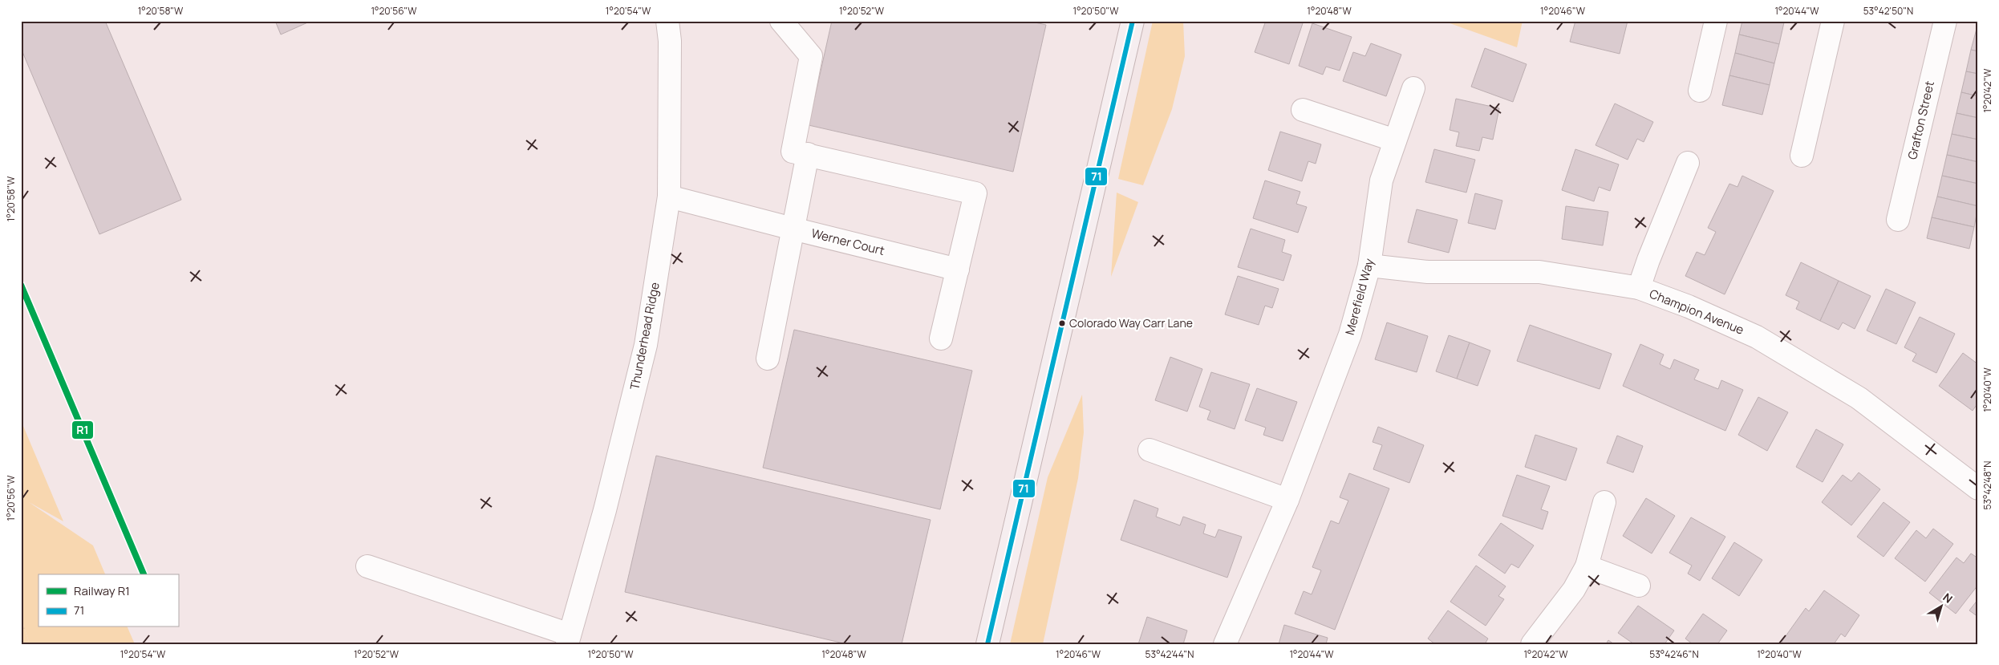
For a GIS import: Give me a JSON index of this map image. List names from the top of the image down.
{
  "streets": {
    "street": [
      "Grafton Street",
      "Werner Court",
      "Merefield Way",
      "Champion Avenue",
      "Thunderhead Ridge"
    ]
  },
  "crossings": [
    ["Werner Court", "Thunderhead Ridge"],
    ["Merefield Way", "Champion Avenue"]
  ],
  "places": ["Colorado Way Carr Lane"],
  "lines": ["transit line 71", "rail line R1"],
  "legend": ["Railway R1", "71"],
  "north": "top right",
  "coordinates": [
    "1°20'58\"W",
    "1°20'56\"W",
    "1°20'54\"W",
    "1°20'52\"W",
    "1°20'50\"W",
    "1°20'48\"W",
    "1°20'46\"W",
    "1°20'44\"W",
    "53°42'50\"N",
    "1°20'42\"W",
    "1°20'40\"W",
    "53°42'48\"N",
    "53°42'44\"N",
    "53°42'46\"N"
  ]
}
